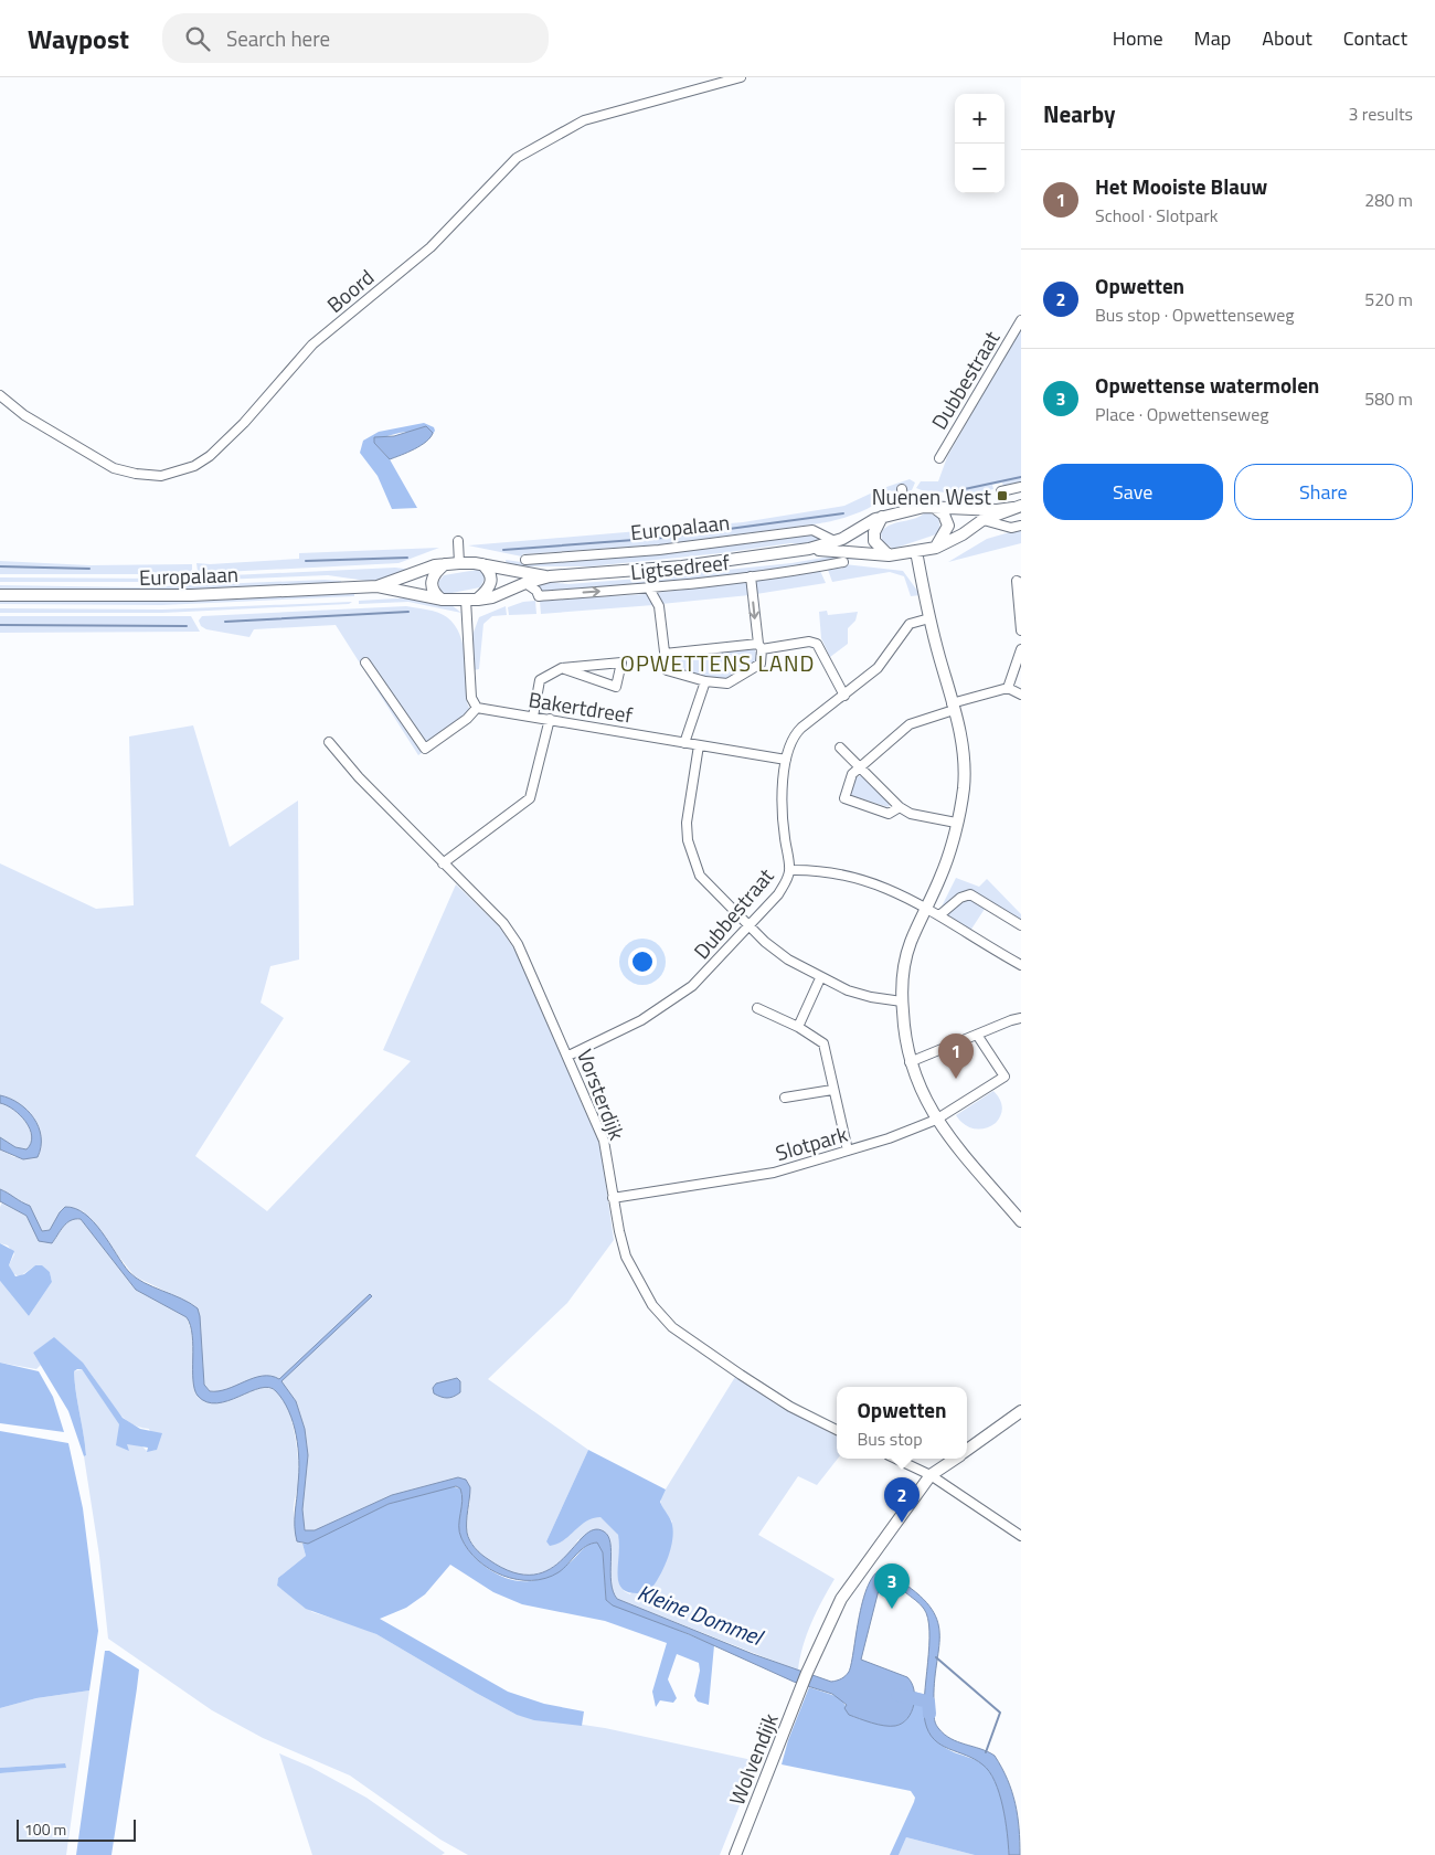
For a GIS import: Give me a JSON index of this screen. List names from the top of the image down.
{
  "streets": {
    "main road": ["Europalaan", "Wolvendijk"],
    "street": [
      "Boord",
      "Dubbestraat",
      "Ligtsedreef",
      "Bakertdreef",
      "Vorsterdijk",
      "Slotpark"
    ]
  },
  "crossings": [
    ["Dubbestraat", "Bakertdreef"],
    ["Dubbestraat", "Vorsterdijk"],
    ["Europalaan", "Ligtsedreef"],
    ["Vorsterdijk", "Slotpark"]
  ],
  "one_way": ["Ligtsedreef"],
  "districts": ["OPWETTENS LAND"],
  "water": ["Kleine Dommel"],
  "places": {
    "transit": ["Nuenen West"]
  },
  "scale_bar": "100 m",
  "page": {
    "header": "Waypost",
    "search": "Search here",
    "nav": [
      "Home",
      "Map",
      "About",
      "Contact"
    ],
    "heading": ["Nearby", "3 results"],
    "map_buttons": ["+", "−"],
    "list": [
      {
        "mark": "1",
        "name": "Het Mooiste Blauw",
        "note": "School · Slotpark",
        "value": "280 m"
      },
      {
        "mark": "2",
        "name": "Opwetten",
        "note": "Bus stop · Opwettenseweg",
        "value": "520 m"
      },
      {
        "mark": "3",
        "name": "Opwettense watermolen",
        "note": "Place · Opwettenseweg",
        "value": "580 m"
      }
    ],
    "buttons": ["Save", "Share"],
    "pins": ["1", "2", "3"],
    "popup": ["Opwetten", "Bus stop"],
    "scale": "100 m"
  }
}
